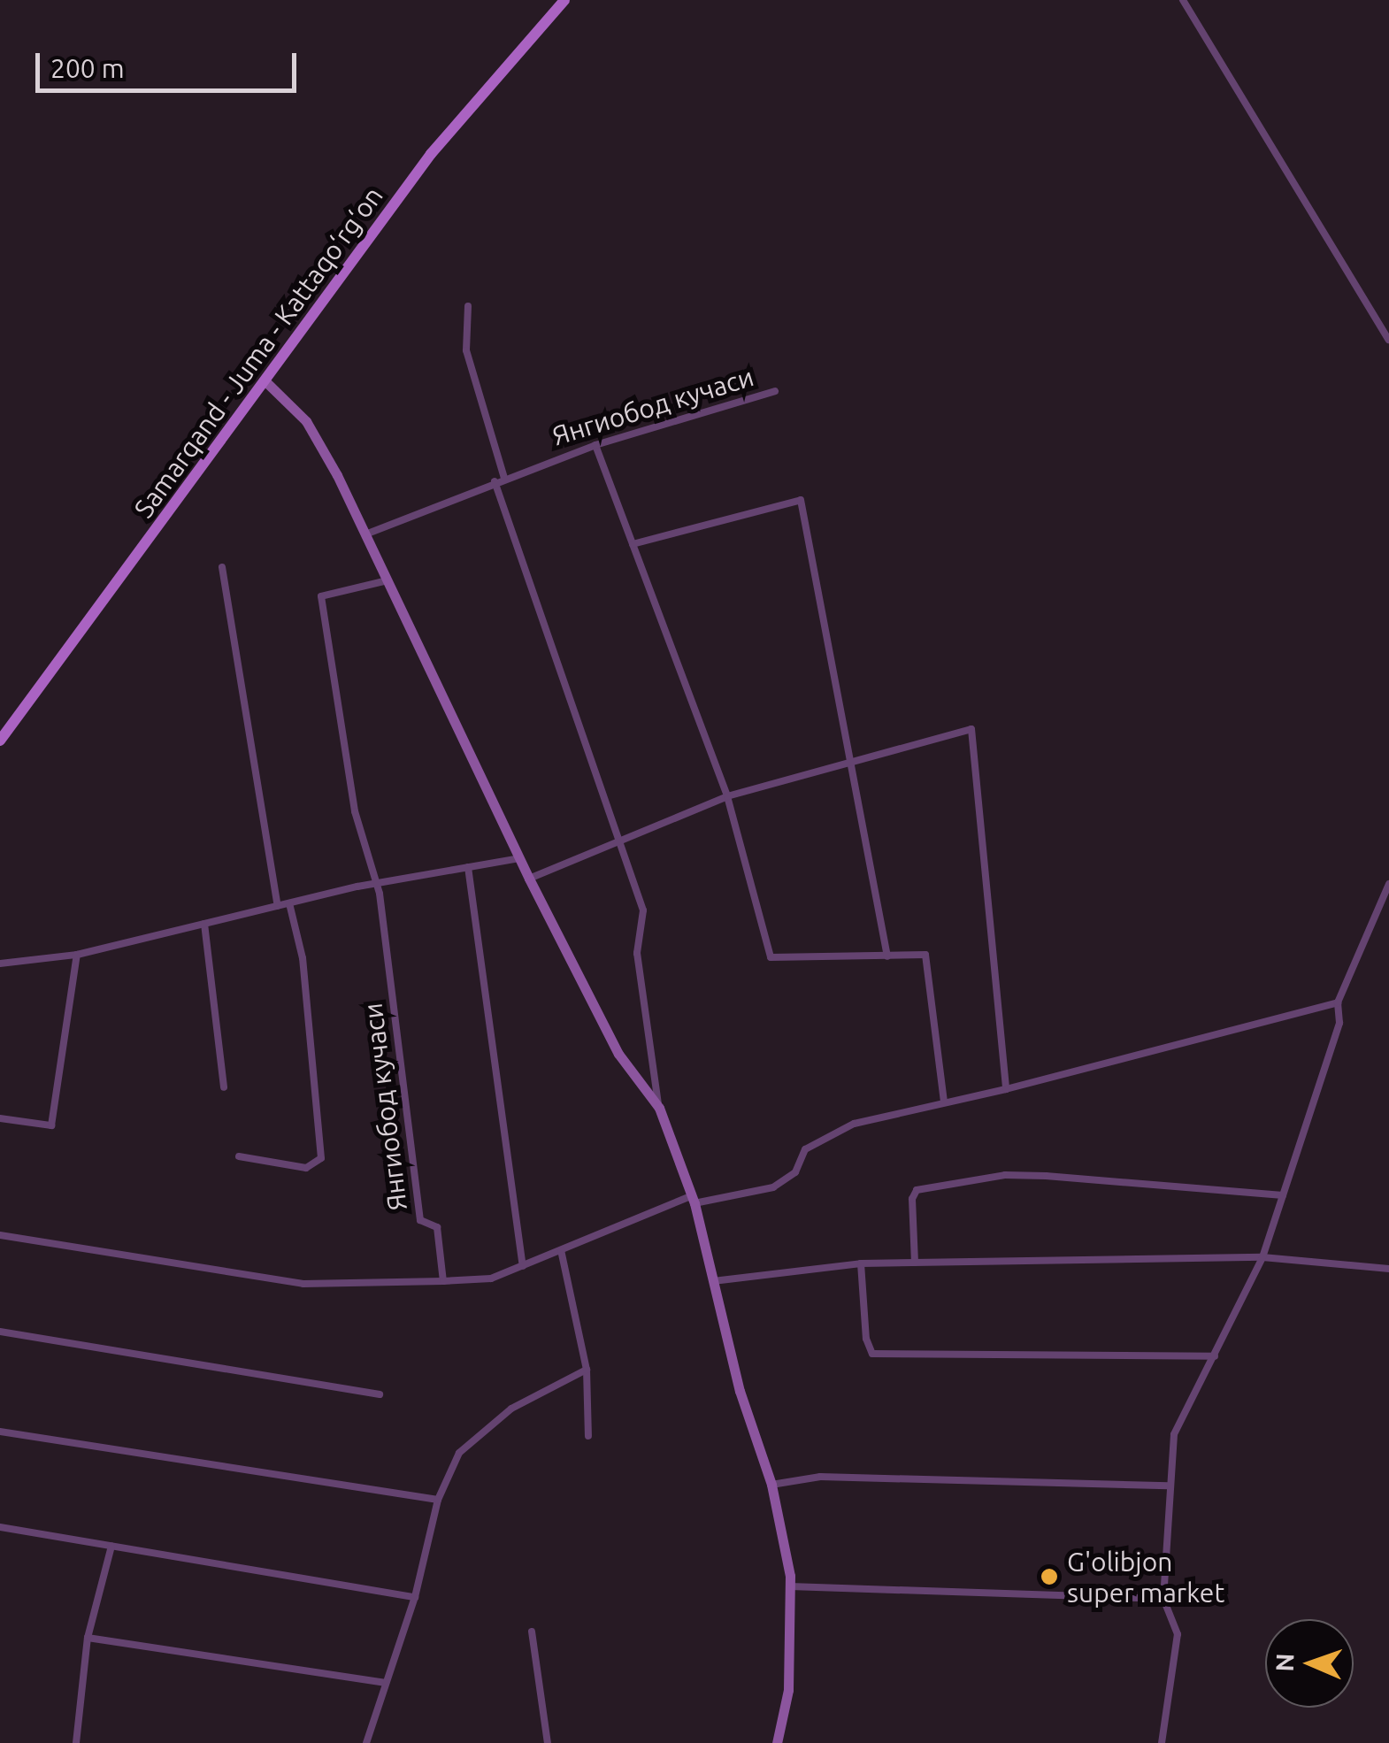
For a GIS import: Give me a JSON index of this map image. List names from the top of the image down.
{
  "streets": {
    "main road": ["Samarqand - Juma - Kattaqo‘rg‘on"],
    "street": ["Янгиобод кучаси"]
  },
  "places": ["G'olibjon super market"],
  "scale_bar": "200 m",
  "north": "left"
}
